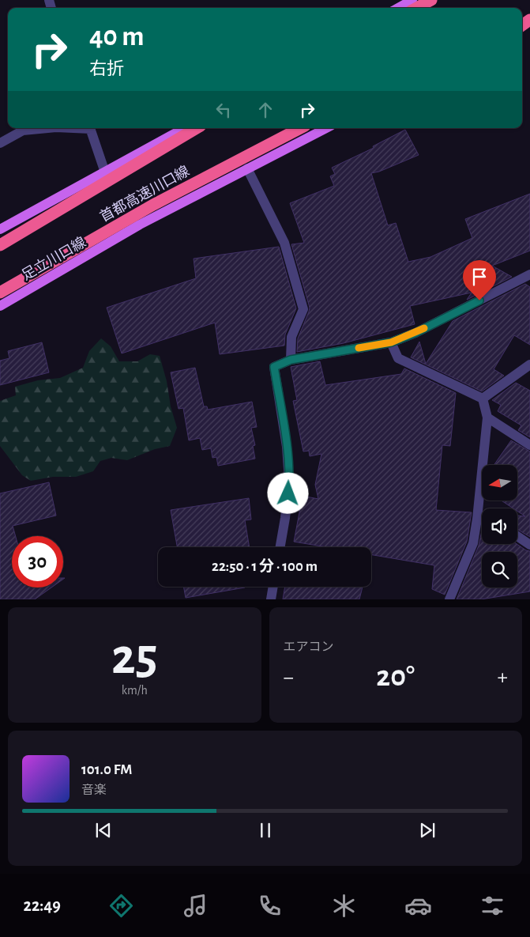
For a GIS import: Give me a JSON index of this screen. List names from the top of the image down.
{
  "streets": {
    "highway": ["首都高速川口線"],
    "main road": ["足立川口線"]
  },
  "north": "left",
  "page": {
    "turn": ["40 m", "右折"],
    "limit": "30",
    "trip": "22:50 · 1 分 · 100 m",
    "tile": [
      ["25", "km/h"],
      "エアコン"
    ],
    "heat": ["−", "20°", "+"],
    "song": ["101.0 FM", "音楽"],
    "tabs": "22:49"
  }
}
